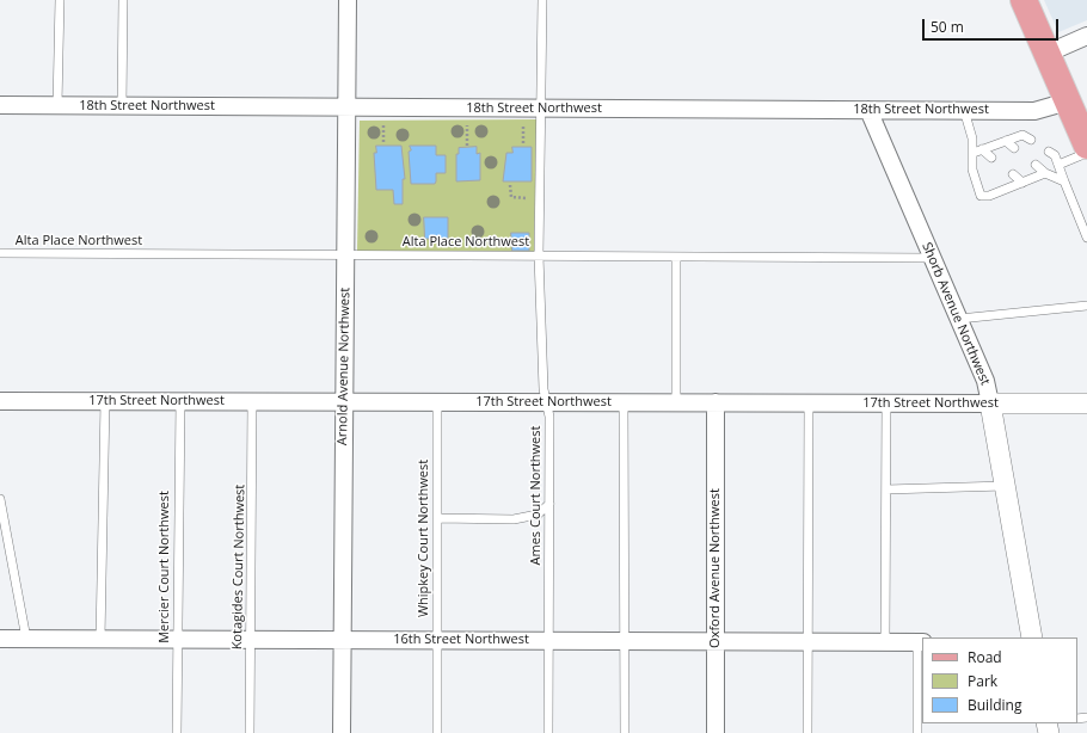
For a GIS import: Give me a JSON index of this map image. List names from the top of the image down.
{
  "streets": {
    "street": [
      "18th Street Northwest",
      "Shorb Avenue Northwest",
      "Arnold Avenue Northwest",
      "17th Street Northwest",
      "Oxford Avenue Northwest",
      "16th Street Northwest"
    ],
    "lane": [
      "Alta Place Northwest",
      "Ames Court Northwest",
      "Whipkey Court Northwest",
      "Mercier Court Northwest",
      "Kotagides Court Northwest"
    ]
  },
  "crossings": [
    ["18th Street Northwest", "Shorb Avenue Northwest"],
    ["18th Street Northwest", "Arnold Avenue Northwest"],
    ["18th Street Northwest", "Ames Court Northwest"],
    ["Alta Place Northwest", "Shorb Avenue Northwest"],
    ["Alta Place Northwest", "Arnold Avenue Northwest"],
    ["Alta Place Northwest", "Ames Court Northwest"],
    ["Shorb Avenue Northwest", "17th Street Northwest"],
    ["Arnold Avenue Northwest", "17th Street Northwest"],
    ["Arnold Avenue Northwest", "16th Street Northwest"],
    ["17th Street Northwest", "Ames Court Northwest"],
    ["17th Street Northwest", "Whipkey Court Northwest"],
    ["17th Street Northwest", "Mercier Court Northwest"],
    ["17th Street Northwest", "Kotagides Court Northwest"],
    ["17th Street Northwest", "Oxford Avenue Northwest"],
    ["Ames Court Northwest", "16th Street Northwest"],
    ["Whipkey Court Northwest", "16th Street Northwest"],
    ["Mercier Court Northwest", "16th Street Northwest"],
    ["Kotagides Court Northwest", "16th Street Northwest"],
    ["Oxford Avenue Northwest", "16th Street Northwest"]
  ],
  "legend": ["Road", "Park", "Building"],
  "scale_bar": "50 m"
}
